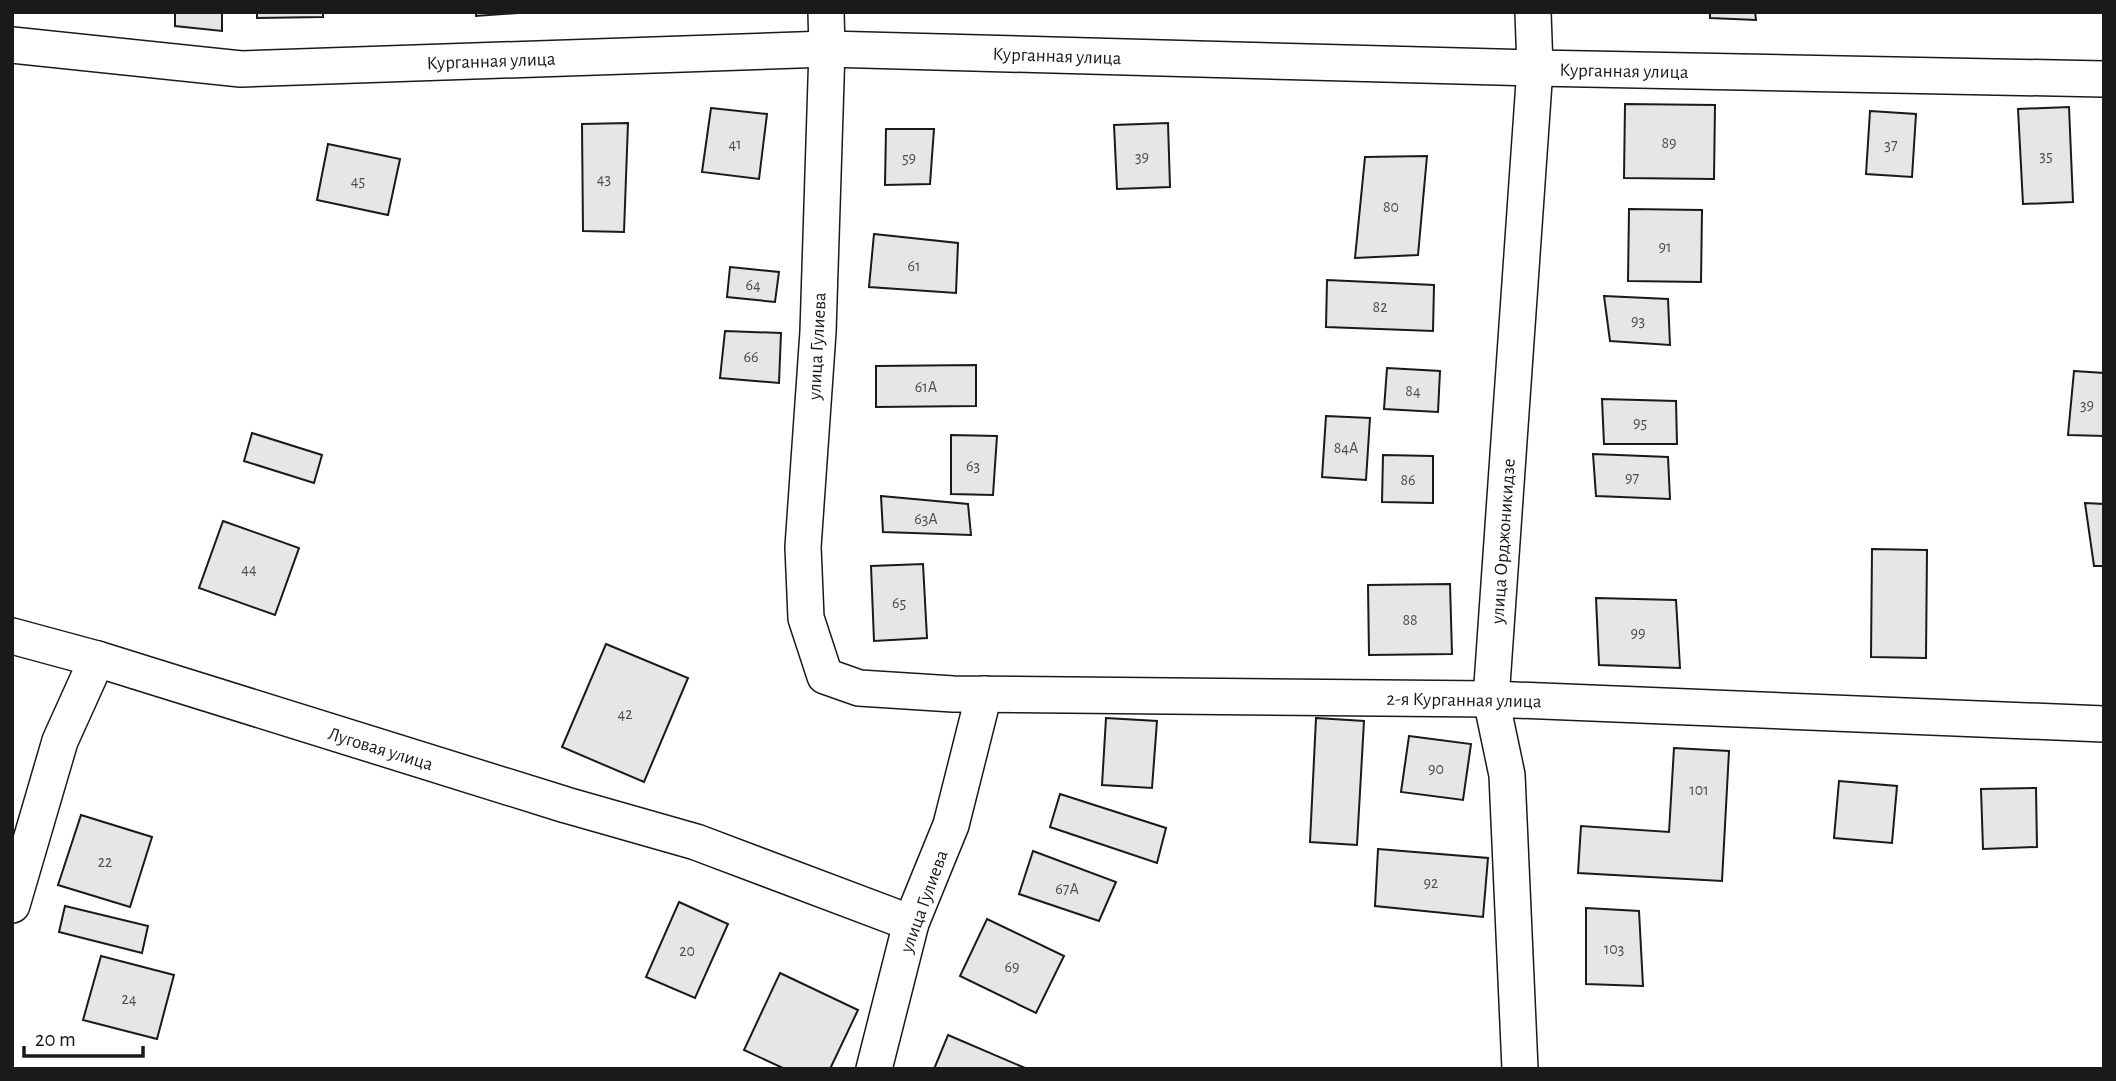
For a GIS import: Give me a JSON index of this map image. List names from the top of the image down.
{
  "streets": {
    "street": [
      "Курганная улица",
      "улица Гулиева",
      "улица Орджоникидзе",
      "2-я Курганная улица",
      "Луговая улица"
    ]
  },
  "crossings": [
    ["Курганная улица", "улица Гулиева"],
    ["Курганная улица", "улица Орджоникидзе"],
    ["улица Гулиева", "2-я Курганная улица"],
    ["улица Гулиева", "Луговая улица"],
    ["улица Орджоникидзе", "2-я Курганная улица"]
  ],
  "house_numbers": [
    "89",
    "41",
    "37",
    "35",
    "39",
    "59",
    "43",
    "45",
    "80",
    "91",
    "61",
    "64",
    "82",
    "93",
    "66",
    "61А",
    "84",
    "39",
    "95",
    "84А",
    "63",
    "97",
    "86",
    "63А",
    "44",
    "65",
    "88",
    "99",
    "42",
    "90",
    "101",
    "22",
    "92",
    "67А",
    "103",
    "20",
    "69",
    "24"
  ],
  "scale_bar": "20 m"
}
